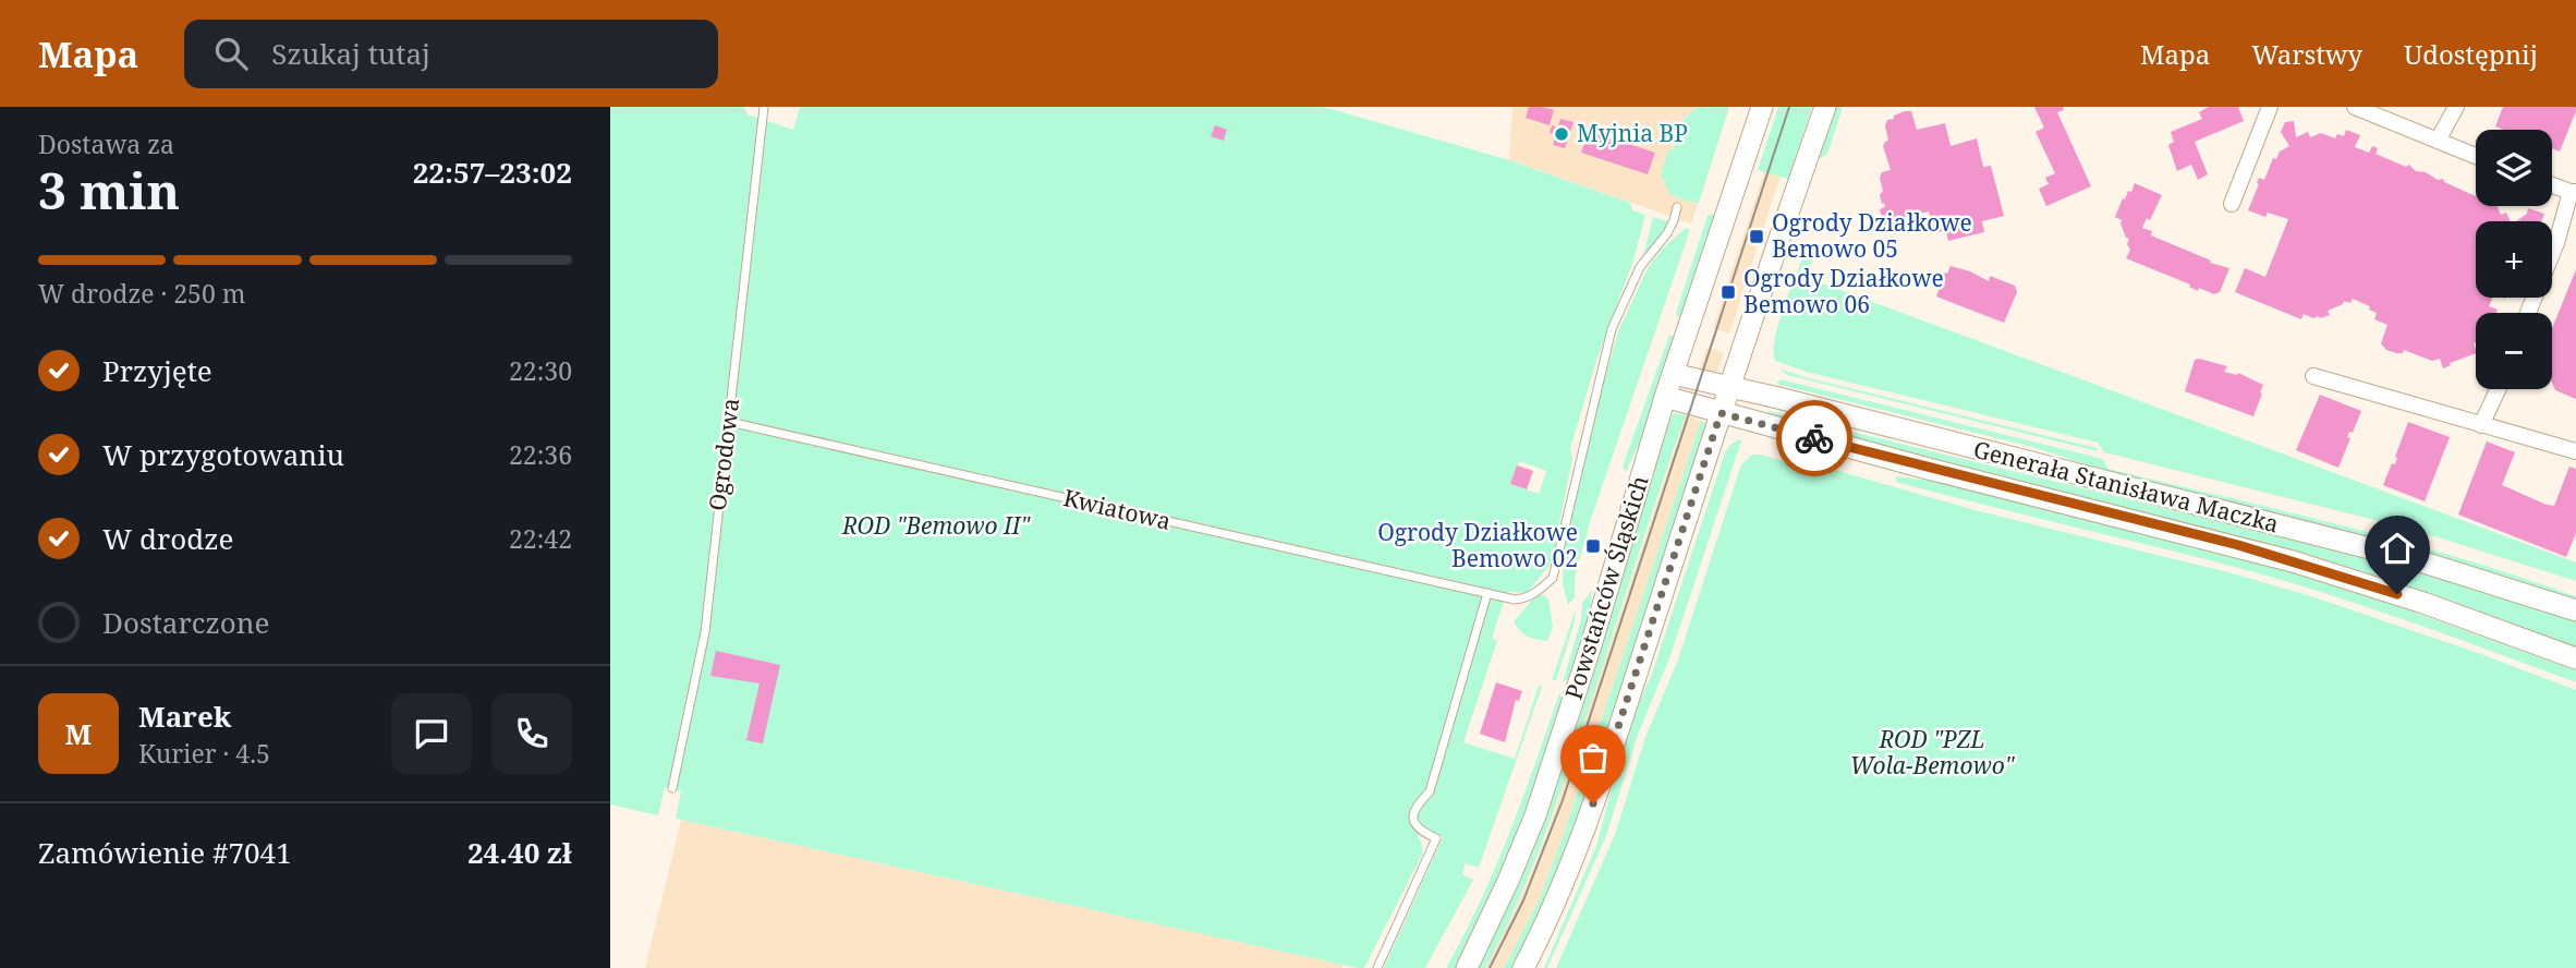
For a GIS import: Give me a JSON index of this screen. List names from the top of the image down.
{
  "streets": {
    "main road": ["Generała Stanisława Maczka", "Powstańców Śląskich"],
    "lane": ["Ogrodowa", "Kwiatowa"]
  },
  "crossings": [
    ["Ogrodowa", "Kwiatowa"],
    ["Generała Stanisława Maczka", "Powstańców Śląskich"]
  ],
  "parks": ["ROD \"Bemowo II\"", "ROD \"PZL Wola-Bemowo\""],
  "places": {
    "other": ["Myjnia BP"],
    "transit": ["Ogrody Działkowe Bemowo 05", "Ogrody Działkowe Bemowo 06", "Ogrody Działkowe Bemowo 02"]
  },
  "page": {
    "header": "Mapa",
    "search": "Szukaj tutaj",
    "nav": ["Mapa", "Warstwy", "Udostępnij"],
    "heading": ["3 min", "Dostawa za", "22:57–23:02"],
    "panel": [
      "Marek",
      "Kurier · 4.5",
      "Zamówienie #7041",
      "24.40 zł"
    ],
    "map_buttons": ["+", "−"],
    "bar": "W drodze · 250 m",
    "list": [
      ["Przyjęte", "22:30"],
      ["W przygotowaniu", "22:36"],
      ["W drodze", "22:42"],
      "Dostarczone"
    ],
    "round": "M"
  }
}
